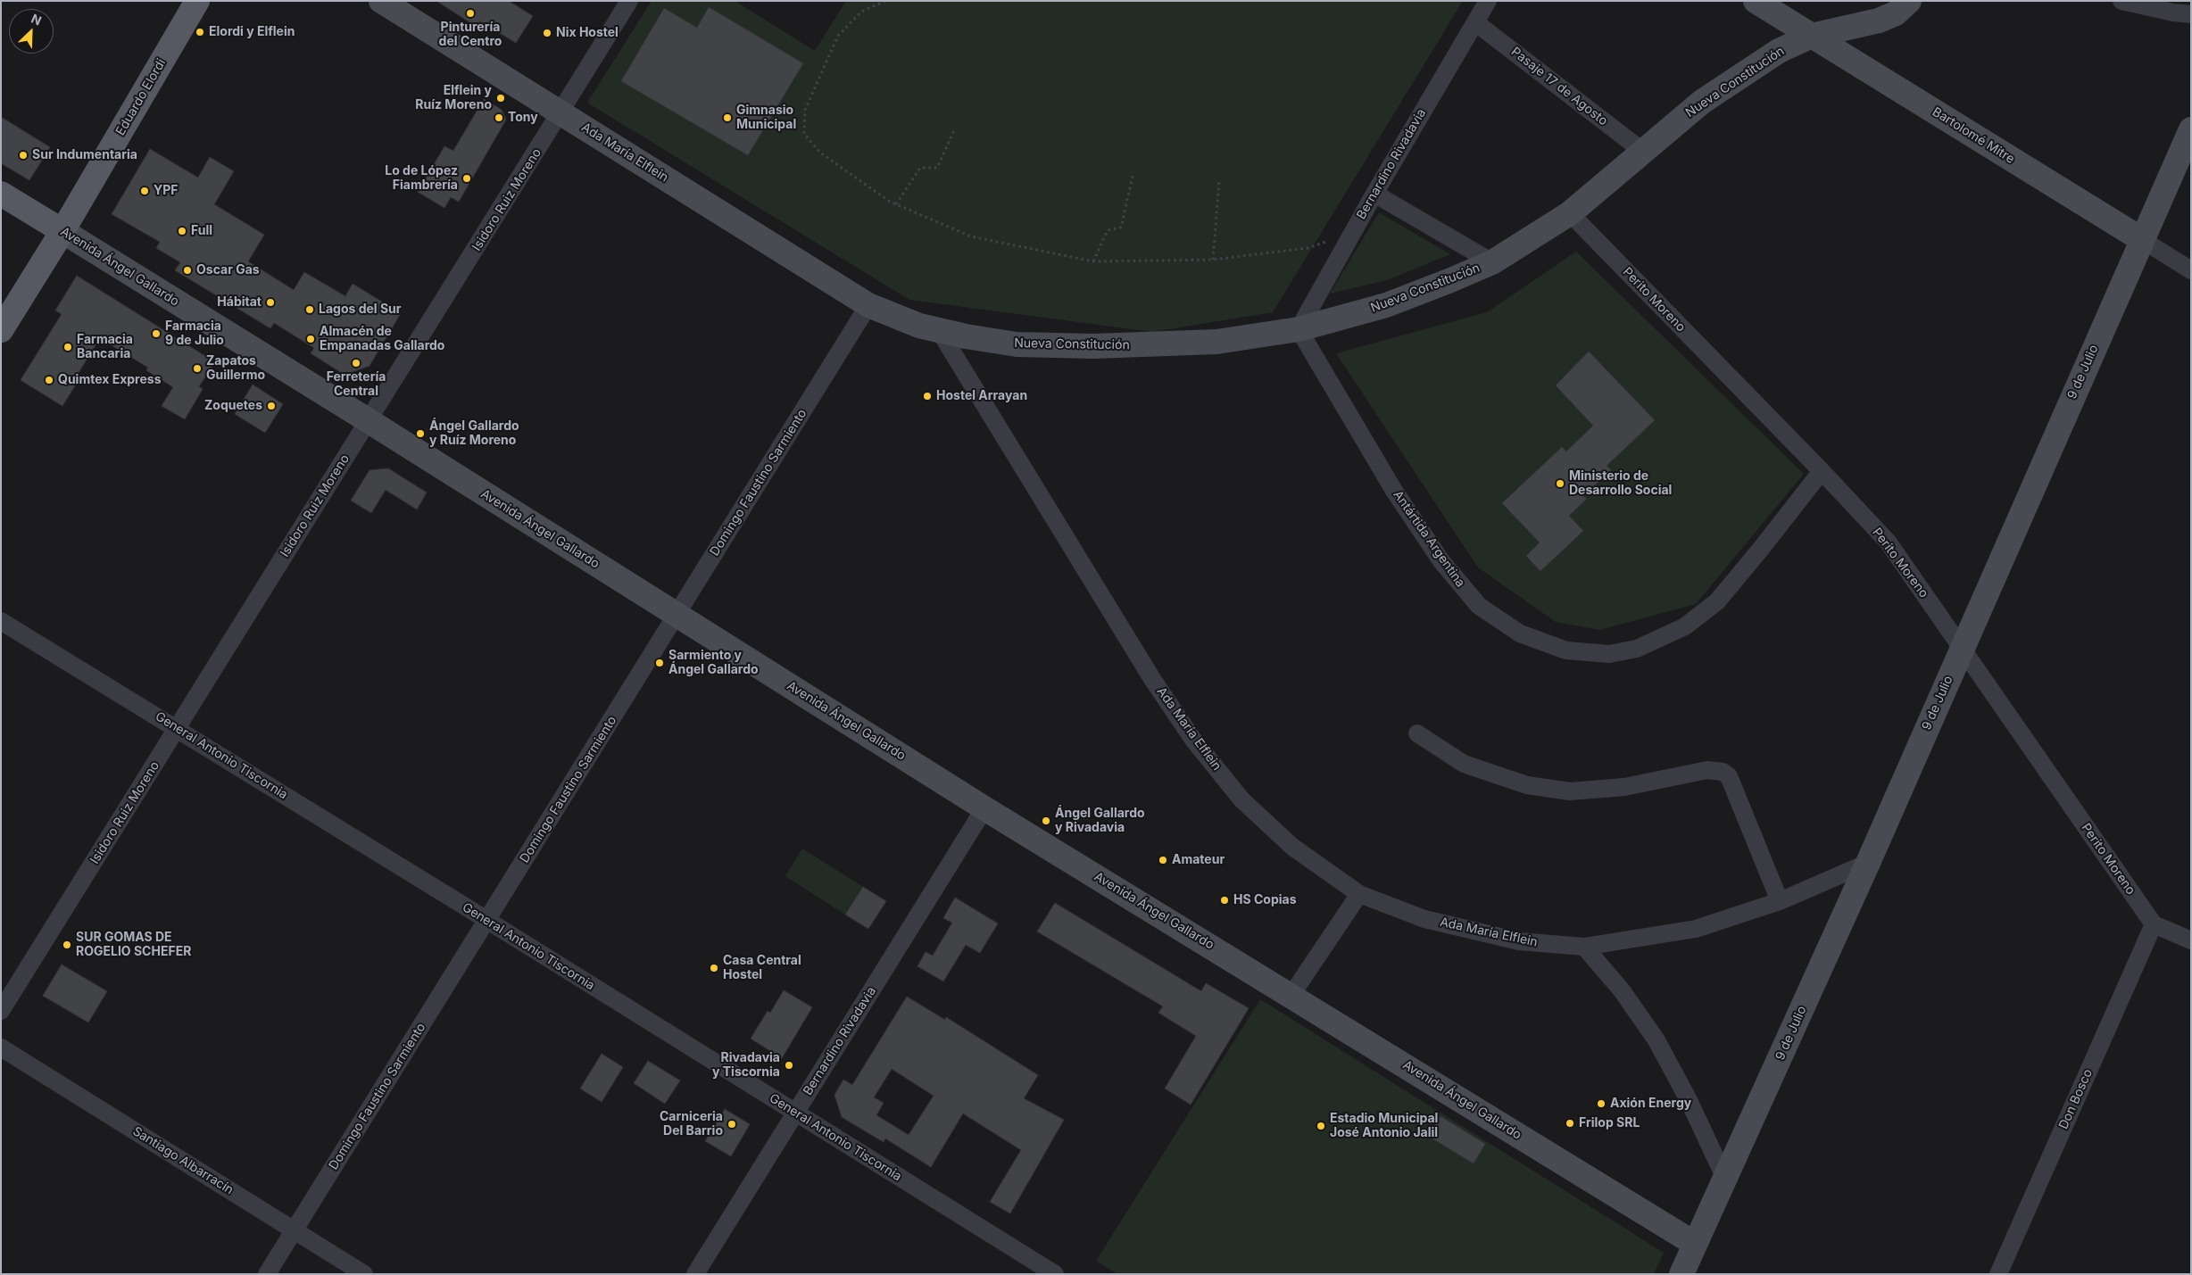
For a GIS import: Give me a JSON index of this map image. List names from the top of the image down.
{
  "streets": {
    "main road": ["Eduardo Elordi", "Avenida Ángel Gallardo"],
    "street": [
      "Nueva Constitución",
      "Pasaje 17 de Agosto",
      "Bartolomé Mitre",
      "Ada María Elflein",
      "Bernardino Rivadavia",
      "Isidoro Ruiz Moreno",
      "Perito Moreno",
      "9 de Julio",
      "Domingo Faustino Sarmiento",
      "Antártida Argentina",
      "General Antonio Tiscornia",
      "Don Bosco",
      "Santiago Albarracín"
    ]
  },
  "crossings": [
    ["Nueva Constitución", "Pasaje 17 de Agosto"],
    ["Nueva Constitución", "Bartolomé Mitre"],
    ["Nueva Constitución", "Ada María Elflein"],
    ["Nueva Constitución", "Bernardino Rivadavia"],
    ["Nueva Constitución", "Perito Moreno"],
    ["Nueva Constitución", "Domingo Faustino Sarmiento"],
    ["Nueva Constitución", "Antártida Argentina"],
    ["Pasaje 17 de Agosto", "Bernardino Rivadavia"],
    ["Eduardo Elordi", "Avenida Ángel Gallardo"],
    ["Bartolomé Mitre", "9 de Julio"],
    ["Ada María Elflein", "Isidoro Ruiz Moreno"],
    ["Ada María Elflein", "9 de Julio"],
    ["Ada María Elflein", "Domingo Faustino Sarmiento"],
    ["Bernardino Rivadavia", "Avenida Ángel Gallardo"],
    ["Bernardino Rivadavia", "Antártida Argentina"],
    ["Bernardino Rivadavia", "General Antonio Tiscornia"],
    ["Isidoro Ruiz Moreno", "Avenida Ángel Gallardo"],
    ["Isidoro Ruiz Moreno", "General Antonio Tiscornia"],
    ["Avenida Ángel Gallardo", "9 de Julio"],
    ["Avenida Ángel Gallardo", "Domingo Faustino Sarmiento"],
    ["Perito Moreno", "9 de Julio"],
    ["Perito Moreno", "Antártida Argentina"],
    ["Perito Moreno", "Don Bosco"],
    ["Domingo Faustino Sarmiento", "General Antonio Tiscornia"],
    ["Domingo Faustino Sarmiento", "Santiago Albarracín"]
  ],
  "places": [
    "Pinturería del Centro",
    "Elordi y Elflein",
    "Nix Hostel",
    "Elflein y Ruíz Moreno",
    "Tony",
    "Gimnasio Municipal",
    "Sur Indumentaria",
    "Lo de López Fiambrería",
    "YPF",
    "Full",
    "Oscar Gas",
    "Hábitat",
    "Lagos del Sur",
    "Farmacia 9 de Julio",
    "Almacén de Empanadas Gallardo",
    "Farmacia Bancaria",
    "Ferretería Central",
    "Zapatos Guillermo",
    "Quimtex Express",
    "Hostel Arrayan",
    "Zoquetes",
    "Ángel Gallardo y Ruíz Moreno",
    "Ministerio de Desarrollo Social",
    "Sarmiento y Ángel Gallardo",
    "Ángel Gallardo y Rivadavia",
    "Amateur",
    "HS Copias",
    "SUR GOMAS DE ROGELIO SCHEFER",
    "Casa Central Hostel",
    "Rivadavia y Tiscornia",
    "Axión Energy",
    "Frilop SRL",
    "Carniceria Del Barrio",
    "Estadio Municipal José Antonio Jalil"
  ],
  "north": "top right"
}
